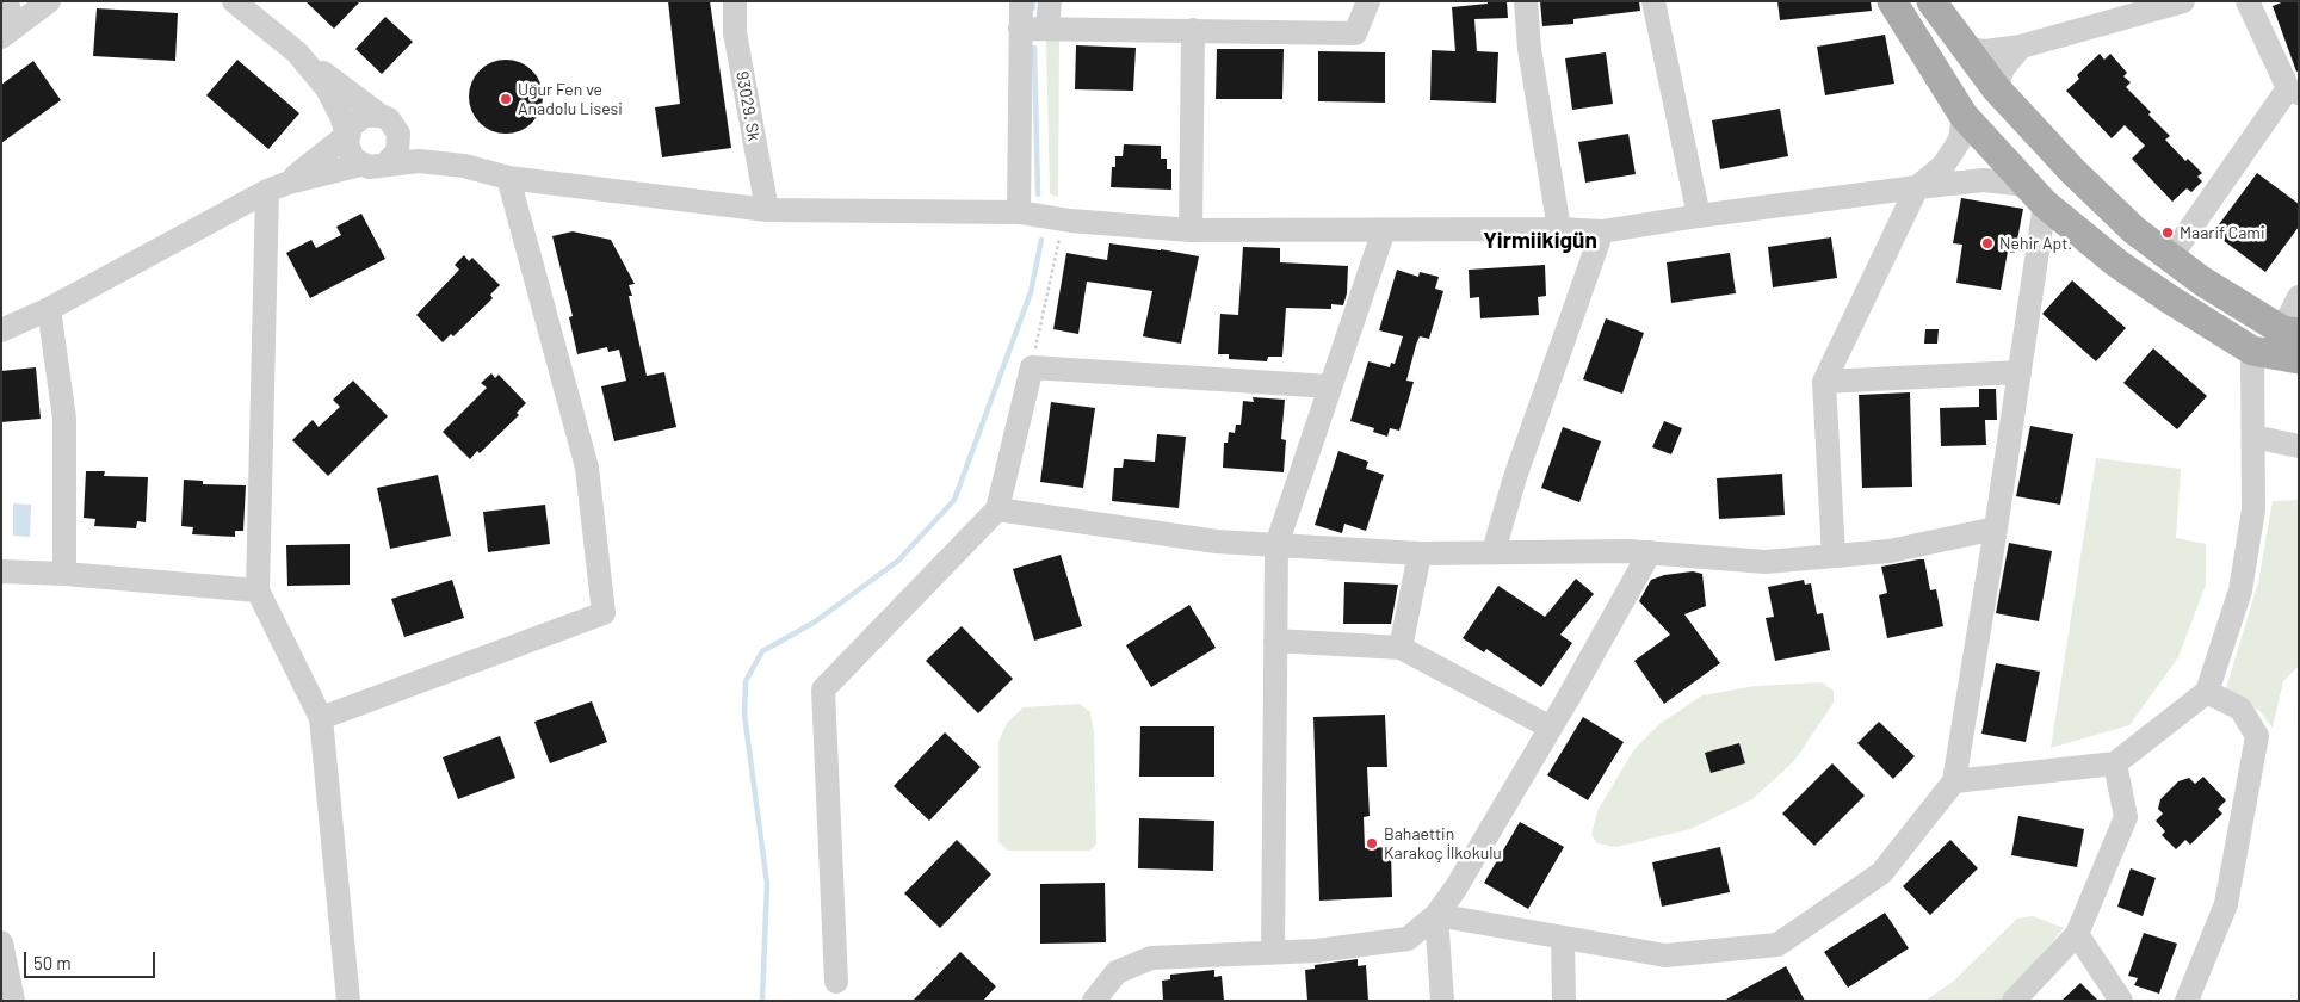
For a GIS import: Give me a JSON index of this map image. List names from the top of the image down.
{
  "streets": {
    "street": ["93029. Sk"]
  },
  "districts": ["Yirmiikigün"],
  "places": [
    "Uğur Fen ve Anadolu Lisesi",
    "Maarif Cami",
    "Nehir Apt.",
    "Bahaettin Karakoç İlkokulu"
  ],
  "scale_bar": "50 m"
}
